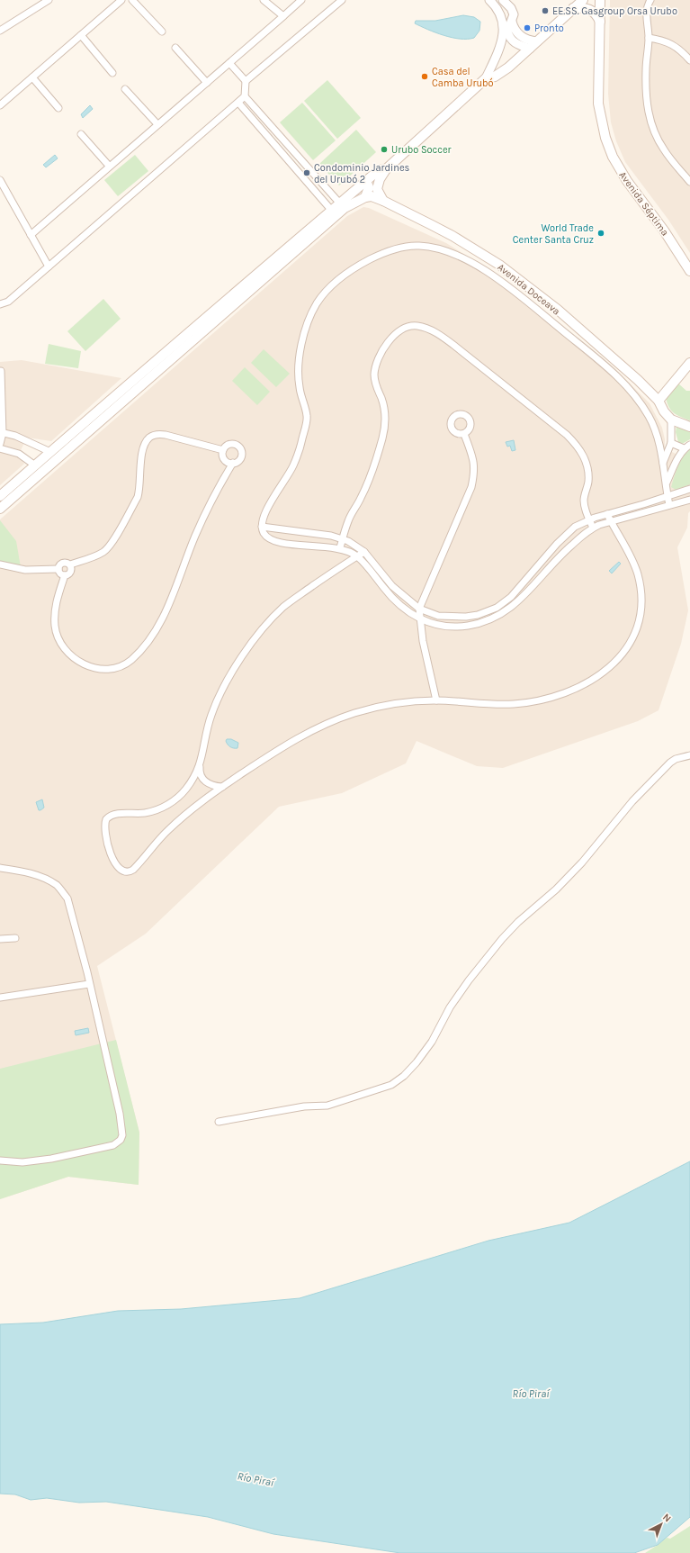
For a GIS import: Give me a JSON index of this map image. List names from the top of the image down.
{
  "streets": {
    "main road": ["Avenida Séptima", "Avenida Doceava"]
  },
  "water": ["Río Piraí"],
  "places": [
    "EE.SS. Gasgroup Orsa Urubo",
    "Pronto",
    "Casa del Camba Urubó",
    "Urubo Soccer",
    "Condominio Jardines del Urubó 2",
    "World Trade Center Santa Cruz"
  ],
  "north": "top right"
}
